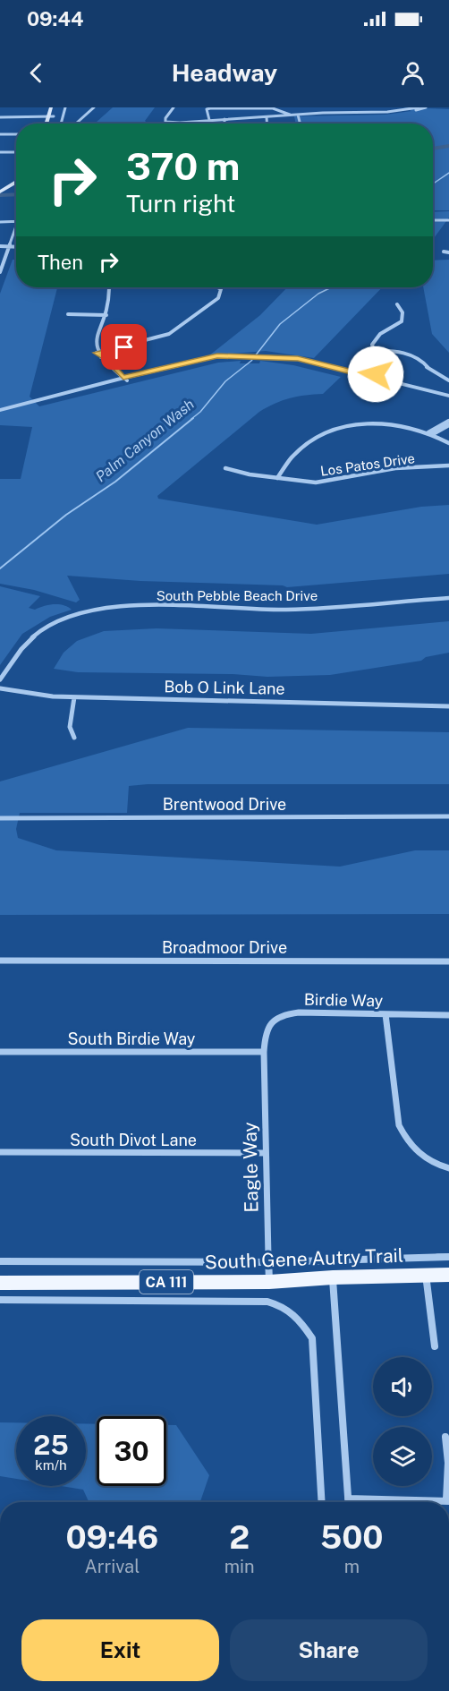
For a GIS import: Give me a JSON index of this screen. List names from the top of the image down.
{
  "streets": {
    "main road": ["South Gene Autry Trail", "CA 111"],
    "street": [
      "Los Patos Drive",
      "South Pebble Beach Drive",
      "Bob O Link Lane",
      "Brentwood Drive",
      "Broadmoor Drive",
      "Birdie Way",
      "South Birdie Way",
      "South Divot Lane",
      "Eagle Way"
    ]
  },
  "crossings": [
    ["Birdie Way", "South Birdie Way"],
    ["Birdie Way", "Eagle Way"],
    ["South Birdie Way", "Eagle Way"],
    ["South Divot Lane", "Eagle Way"],
    ["Eagle Way", "South Gene Autry Trail"]
  ],
  "water": ["Palm Canyon Wash"],
  "page": {
    "status": "09:44",
    "header": "Headway",
    "turn": ["370 m", "Turn right"],
    "then": "Then",
    "speed": "25 km/h",
    "limit": "30",
    "eta": [
      "09:46",
      "Arrival",
      "2",
      "min",
      "500",
      "m"
    ],
    "buttons": ["Exit", "Share"]
  }
}
